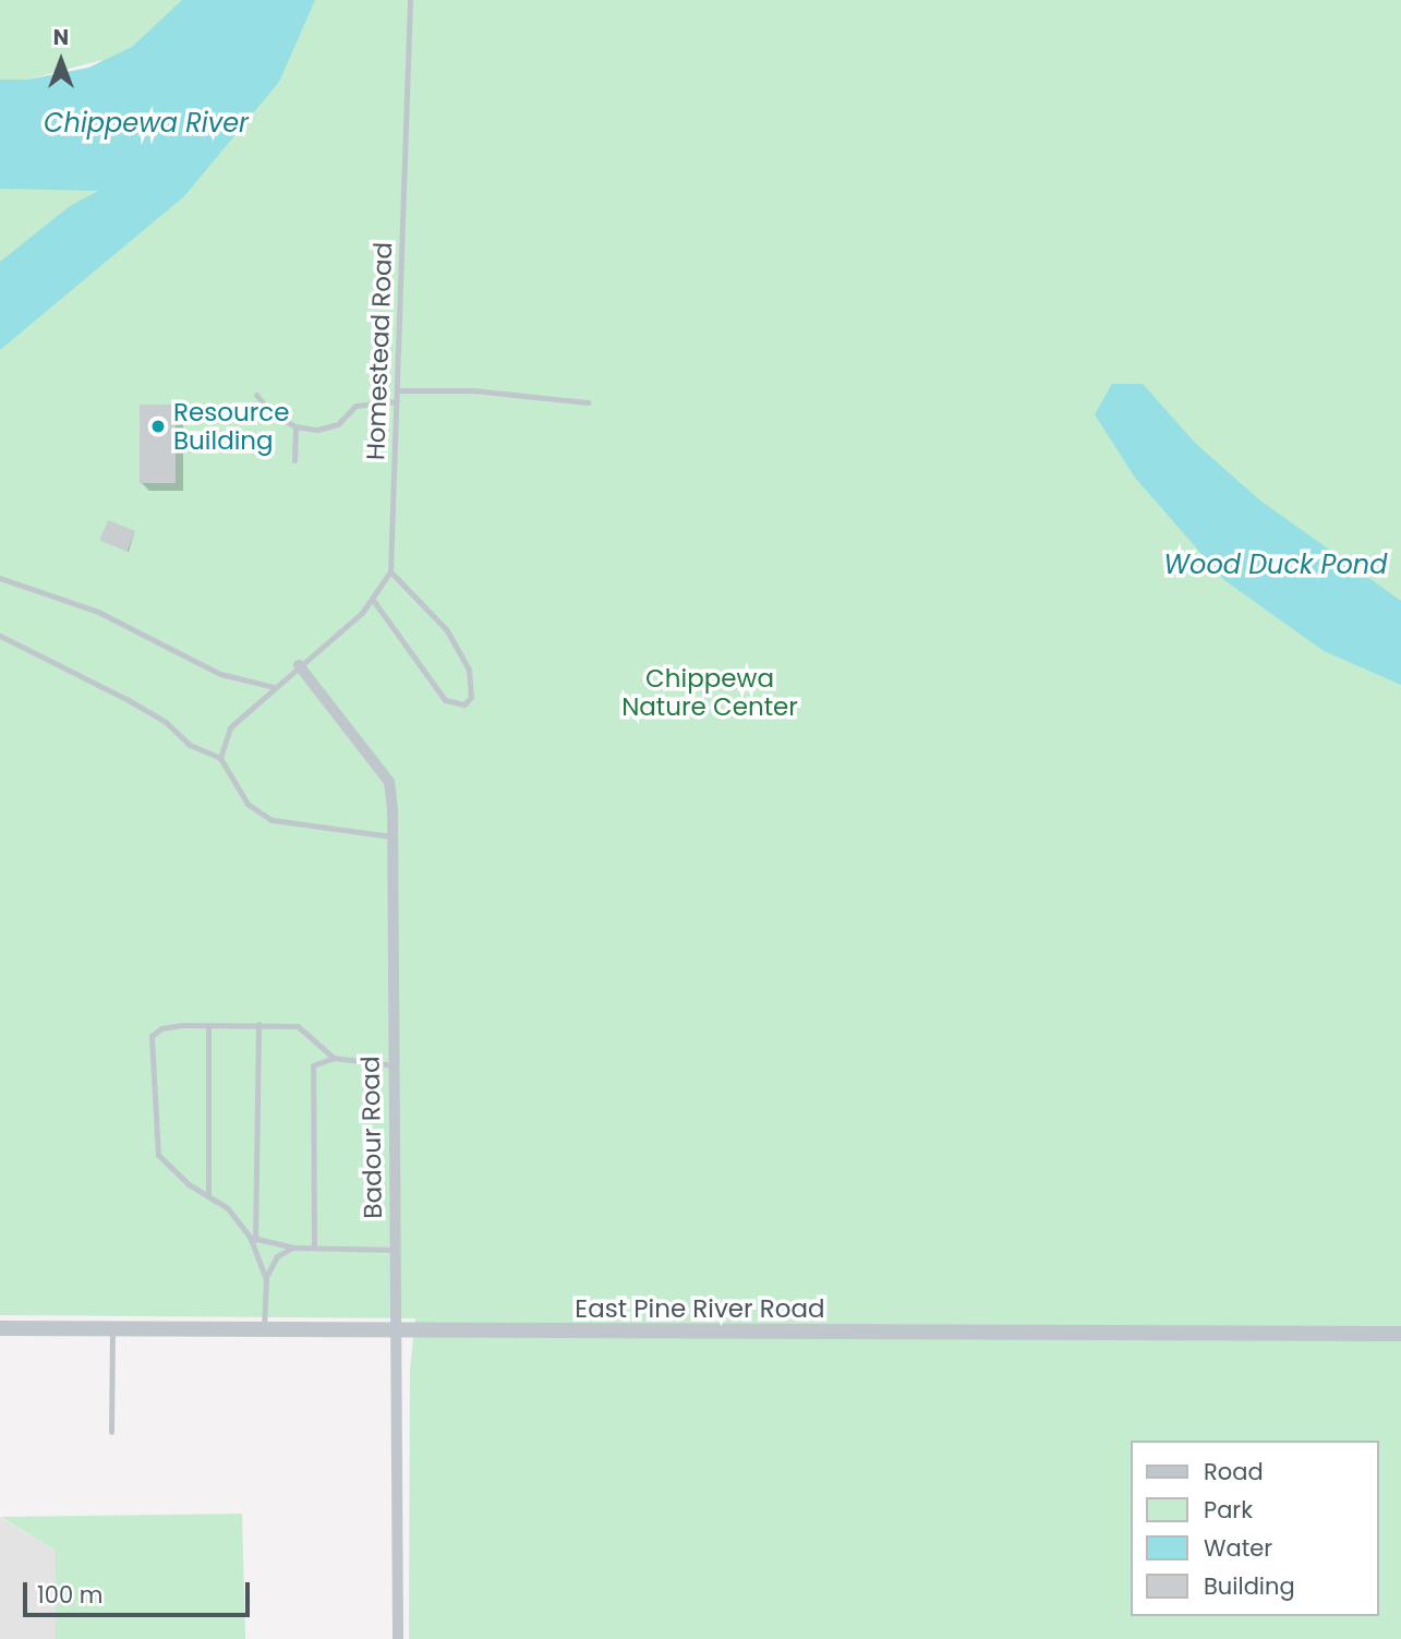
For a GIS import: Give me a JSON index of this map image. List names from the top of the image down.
{
  "streets": {
    "street": ["Badour Road", "East Pine River Road"],
    "lane": ["Homestead Road"]
  },
  "crossings": [
    ["Homestead Road", "Badour Road"],
    ["Badour Road", "East Pine River Road"]
  ],
  "water": ["Chippewa River", "Wood Duck Pond"],
  "parks": ["Chippewa Nature Center"],
  "places": ["Resource Building"],
  "legend": [
    "Road",
    "Park",
    "Water",
    "Building"
  ],
  "scale_bar": "100 m",
  "north": "top"
}
